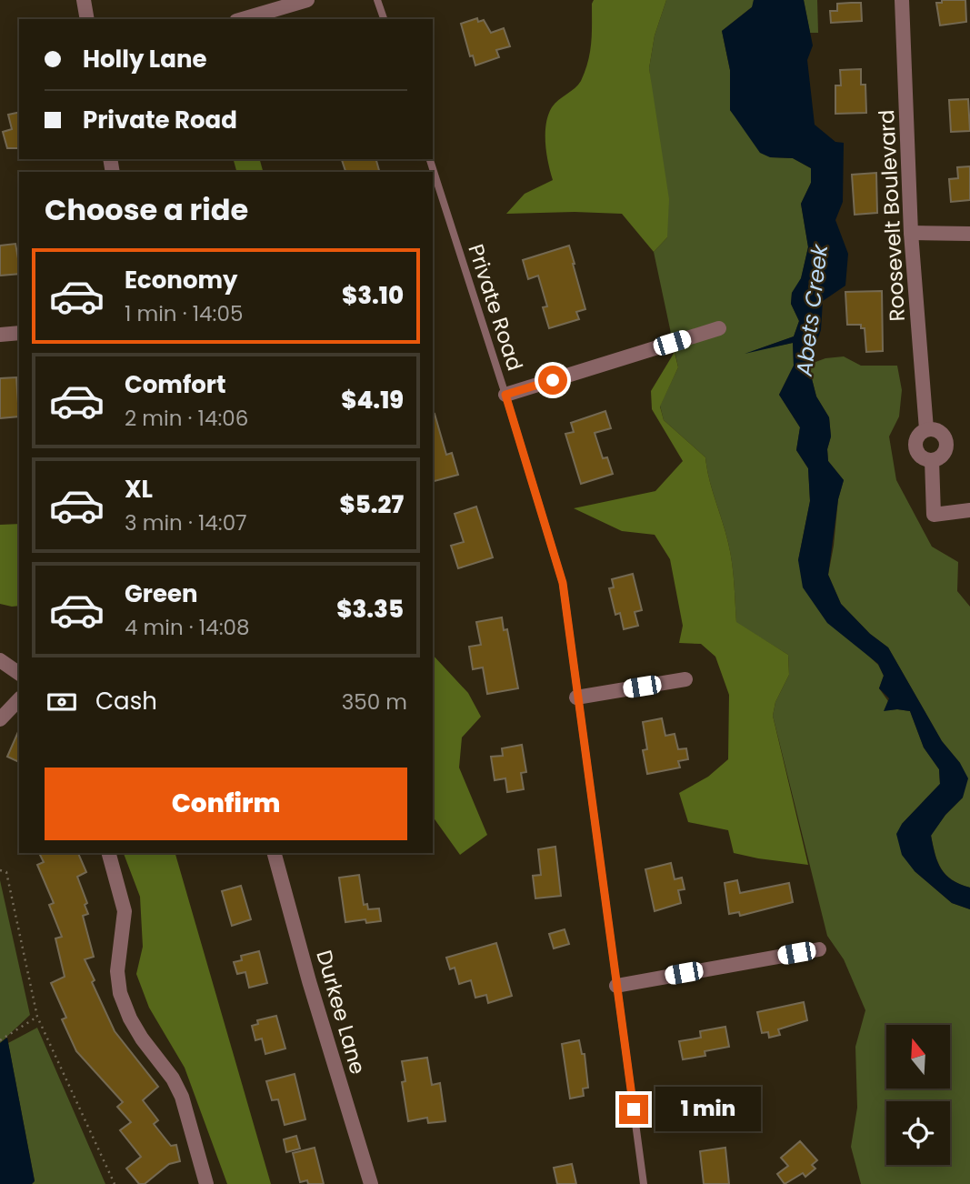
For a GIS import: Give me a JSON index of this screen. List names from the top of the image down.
{
  "streets": {
    "street": ["Roosevelt Boulevard", "Durkee Lane"],
    "lane": ["Private Road"]
  },
  "water": ["Abets Creek"],
  "north": "top",
  "page": {
    "banner": ["Holly Lane", "Private Road"],
    "heading": "Choose a ride",
    "list": [
      {
        "name": "Economy",
        "note": "1 min · 14:05",
        "value": "$3.10"
      },
      {
        "name": "Comfort",
        "note": "2 min · 14:06",
        "value": "$4.19"
      },
      {
        "name": "XL",
        "note": "3 min · 14:07",
        "value": "$5.27"
      },
      {
        "name": "Green",
        "note": "4 min · 14:08",
        "value": "$3.35"
      }
    ],
    "pay": ["Cash", "350 m"],
    "buttons": "Confirm",
    "bubble": "1 min"
  }
}
